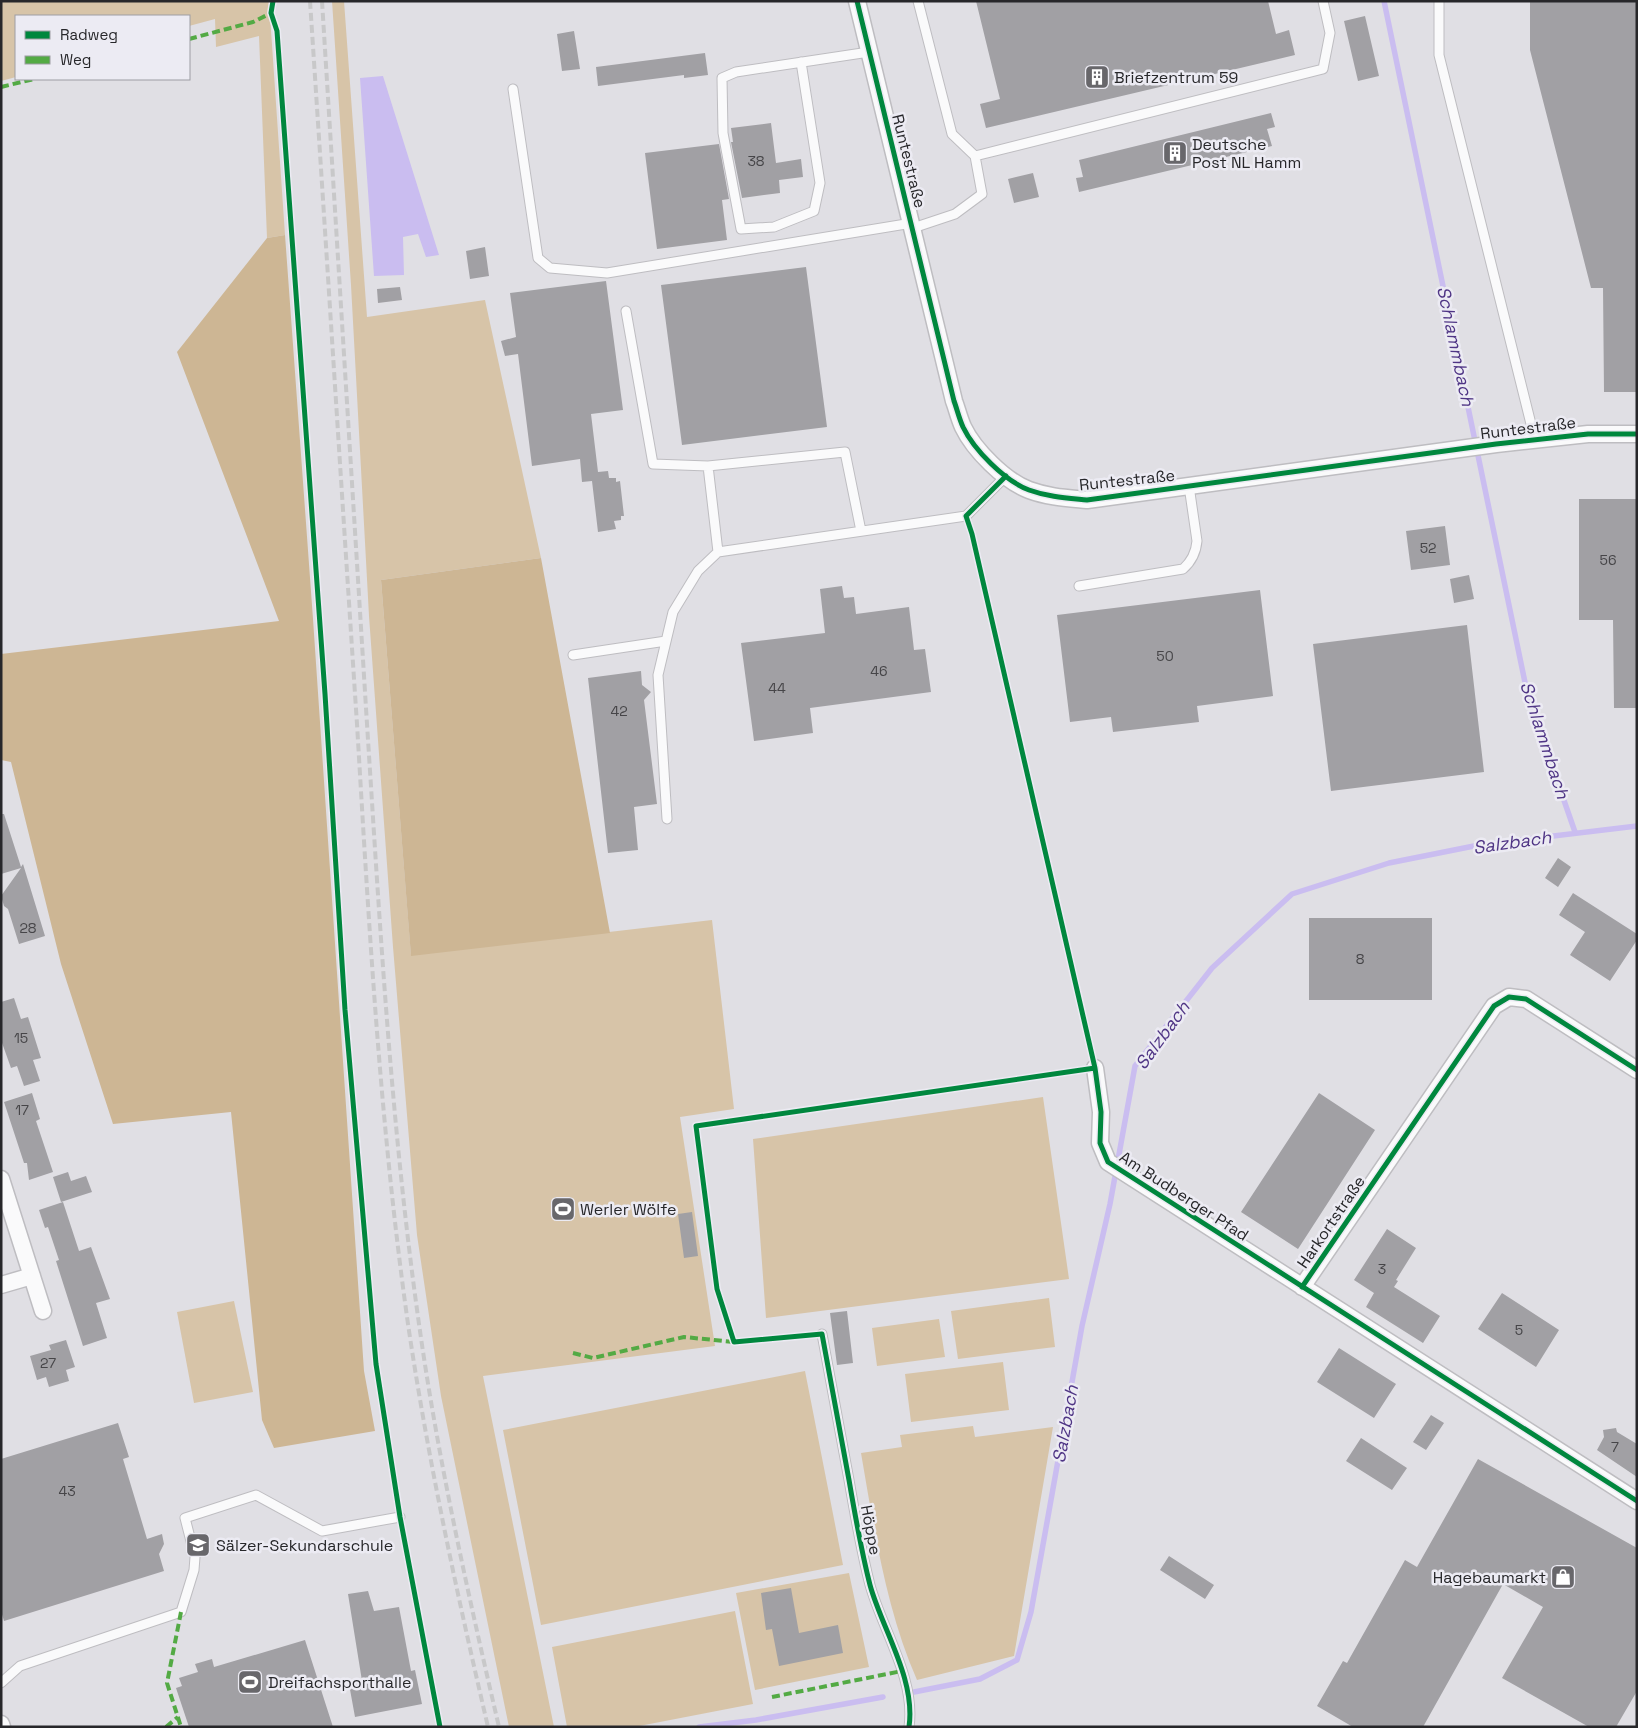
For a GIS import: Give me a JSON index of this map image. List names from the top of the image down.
{
  "streets": {
    "street": ["Runtestraße", "Am Budberger Pfad", "Harkortstraße"],
    "lane": ["Höppe"]
  },
  "crossings": [
    ["Am Budberger Pfad", "Harkortstraße"]
  ],
  "water": ["Schlammbach", "Salzbach"],
  "places": {
    "building": ["Briefzentrum 59", "Deutsche Post NL Hamm"],
    "sports": ["Werler Wölfe", "Dreifachsporthalle"],
    "school or university": ["Sälzer-Sekundarschule"],
    "shop": ["Hagebaumarkt"]
  },
  "house_numbers": [
    "38",
    "52",
    "56",
    "50",
    "46",
    "44",
    "42",
    "28",
    "8",
    "15",
    "17",
    "3",
    "5",
    "27",
    "7",
    "43"
  ],
  "legend": ["Radweg", "Weg"]
}
